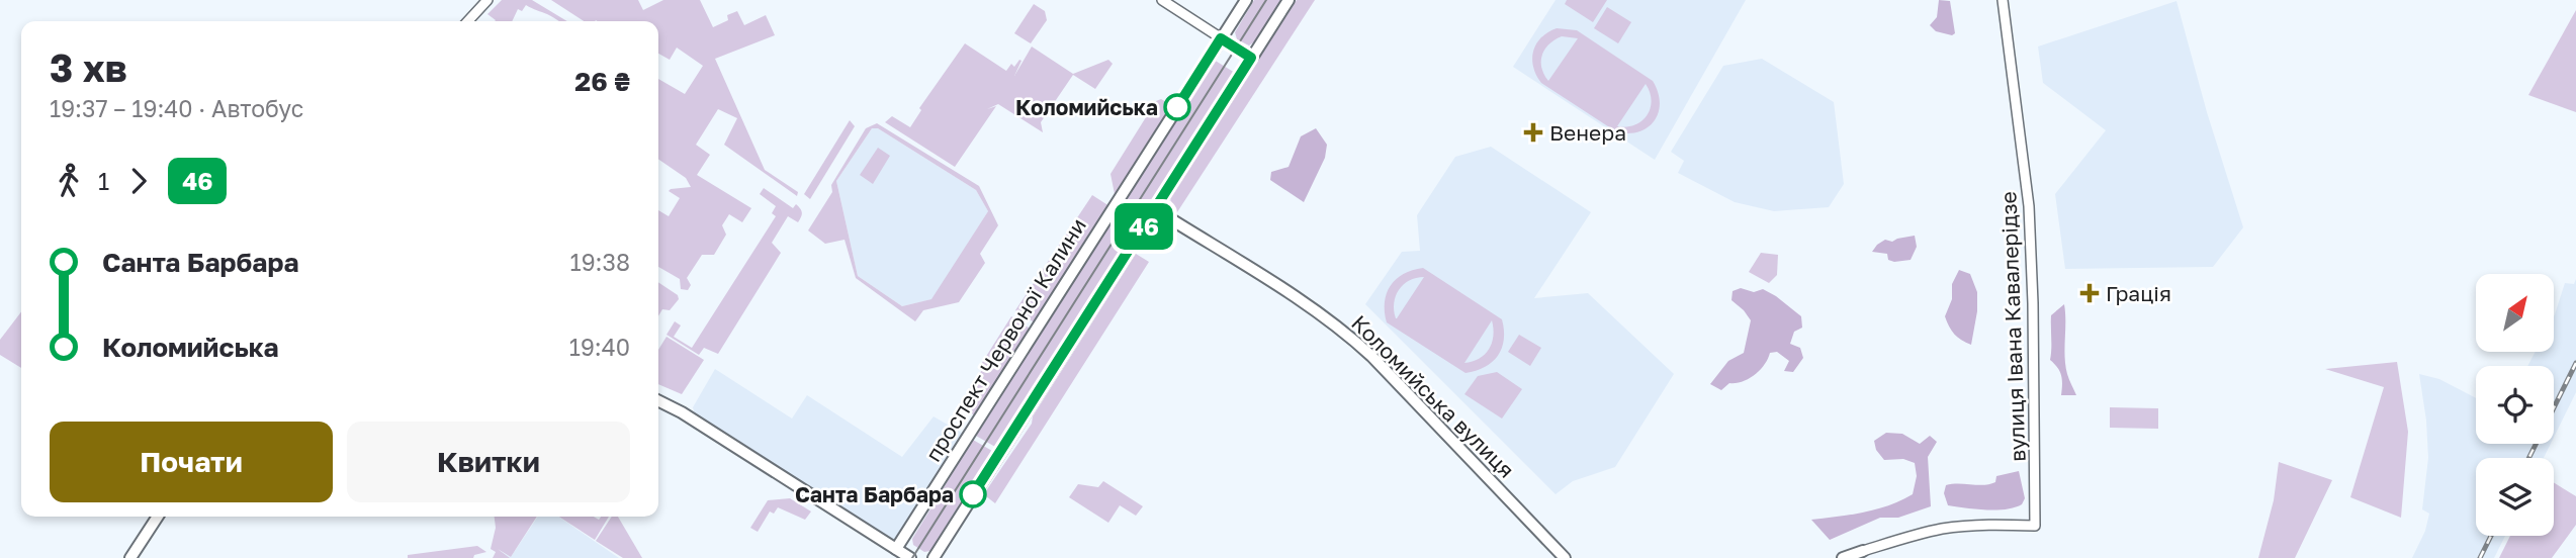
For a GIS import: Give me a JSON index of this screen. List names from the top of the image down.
{
  "streets": {
    "main road": ["проспект Червоної Калини", "Коломийська вулиця"],
    "street": ["вулиця Івана Кавалерідзе"]
  },
  "places": {
    "other": ["Коломийська", "Санта Барбара"],
    "health": ["Венера", "Грація"]
  },
  "lines": ["bus line 46"],
  "north": "top right",
  "page": {
    "on_map": "46",
    "heading": ["3 хв", "19:37 – 19:40 · Автобус", "26 ₴"],
    "legs": ["1", "46"],
    "list": [
      {
        "name": "Санта Барбара",
        "value": "19:38"
      },
      {
        "name": "Коломийська",
        "value": "19:40"
      }
    ],
    "buttons": ["Почати", "Квитки"]
  }
}
